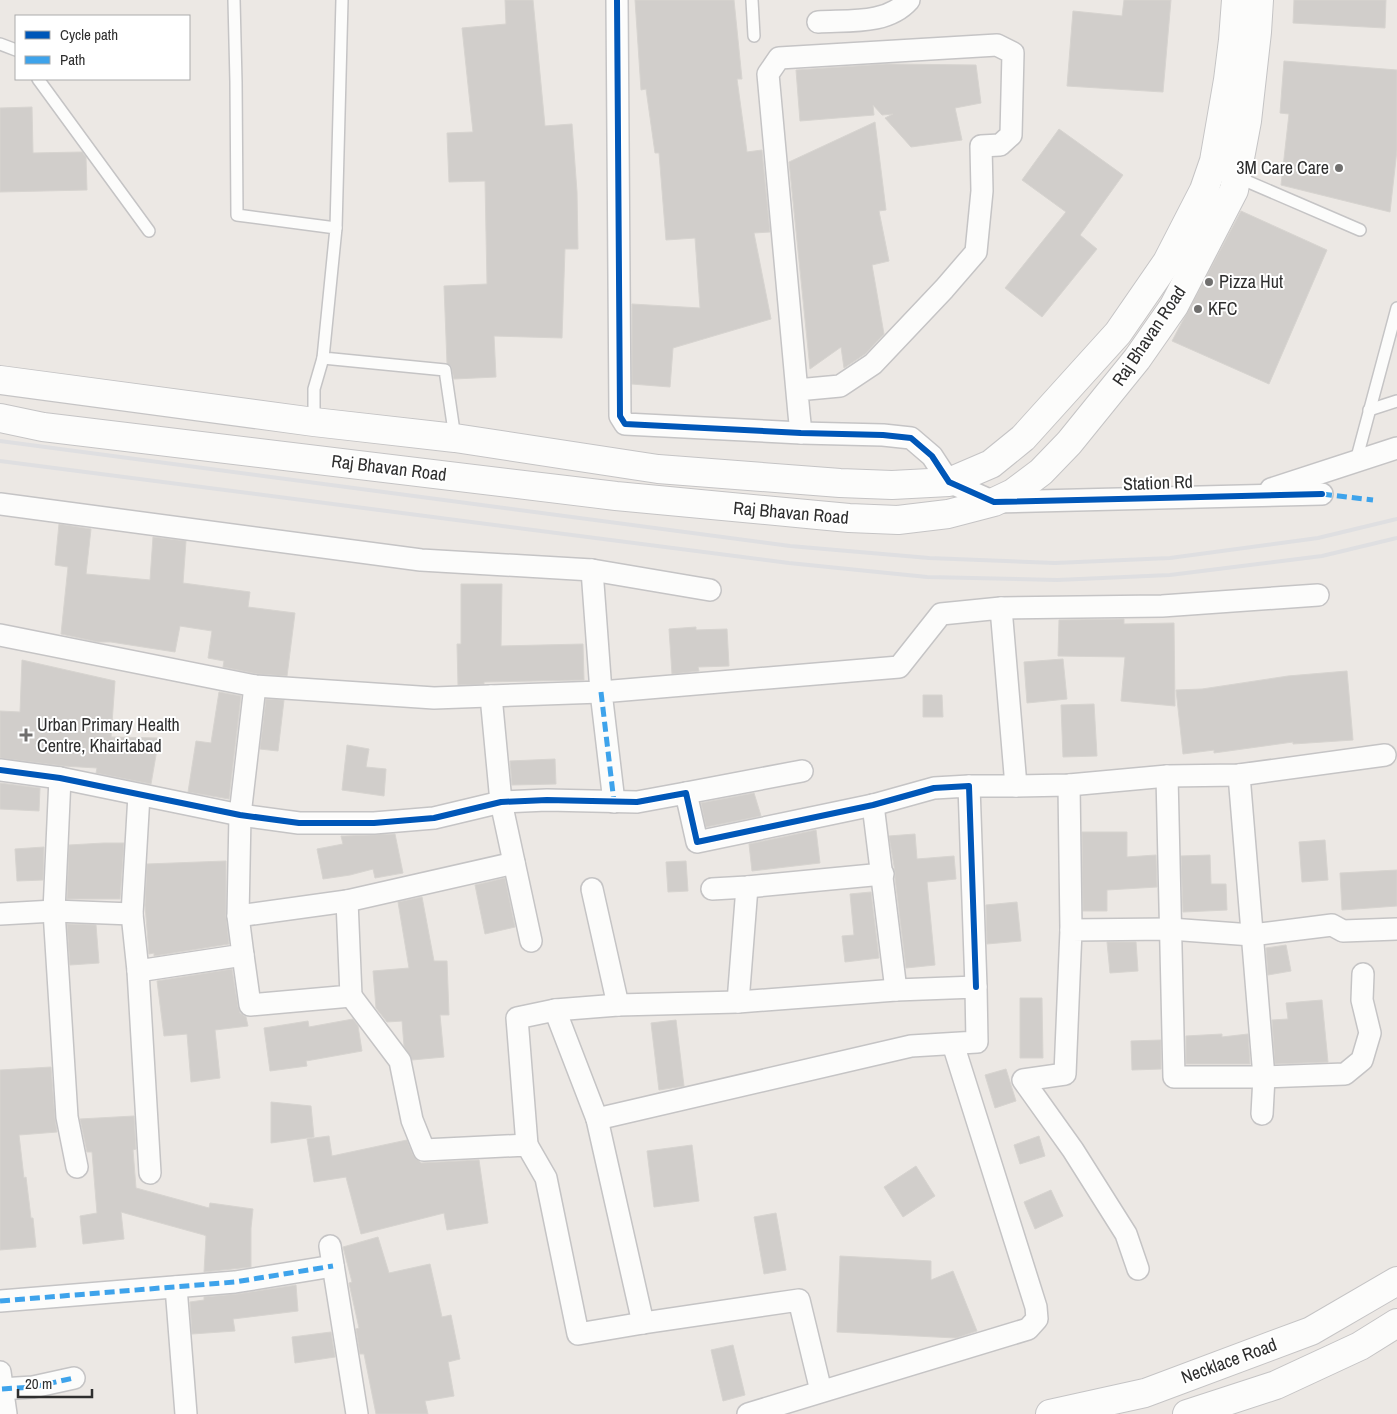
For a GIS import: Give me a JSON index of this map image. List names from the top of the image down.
{
  "streets": {
    "main road": ["Raj Bhavan Road", "Necklace Road"],
    "street": ["Station Rd"]
  },
  "crossings": [
    ["Raj Bhavan Road", "Station Rd"]
  ],
  "places": {
    "other": ["3M Care Care", "Pizza Hut", "KFC"],
    "health": ["Urban Primary Health Centre, Khairtabad"]
  },
  "legend": ["Cycle path", "Path"],
  "scale_bar": "20 m"
}
